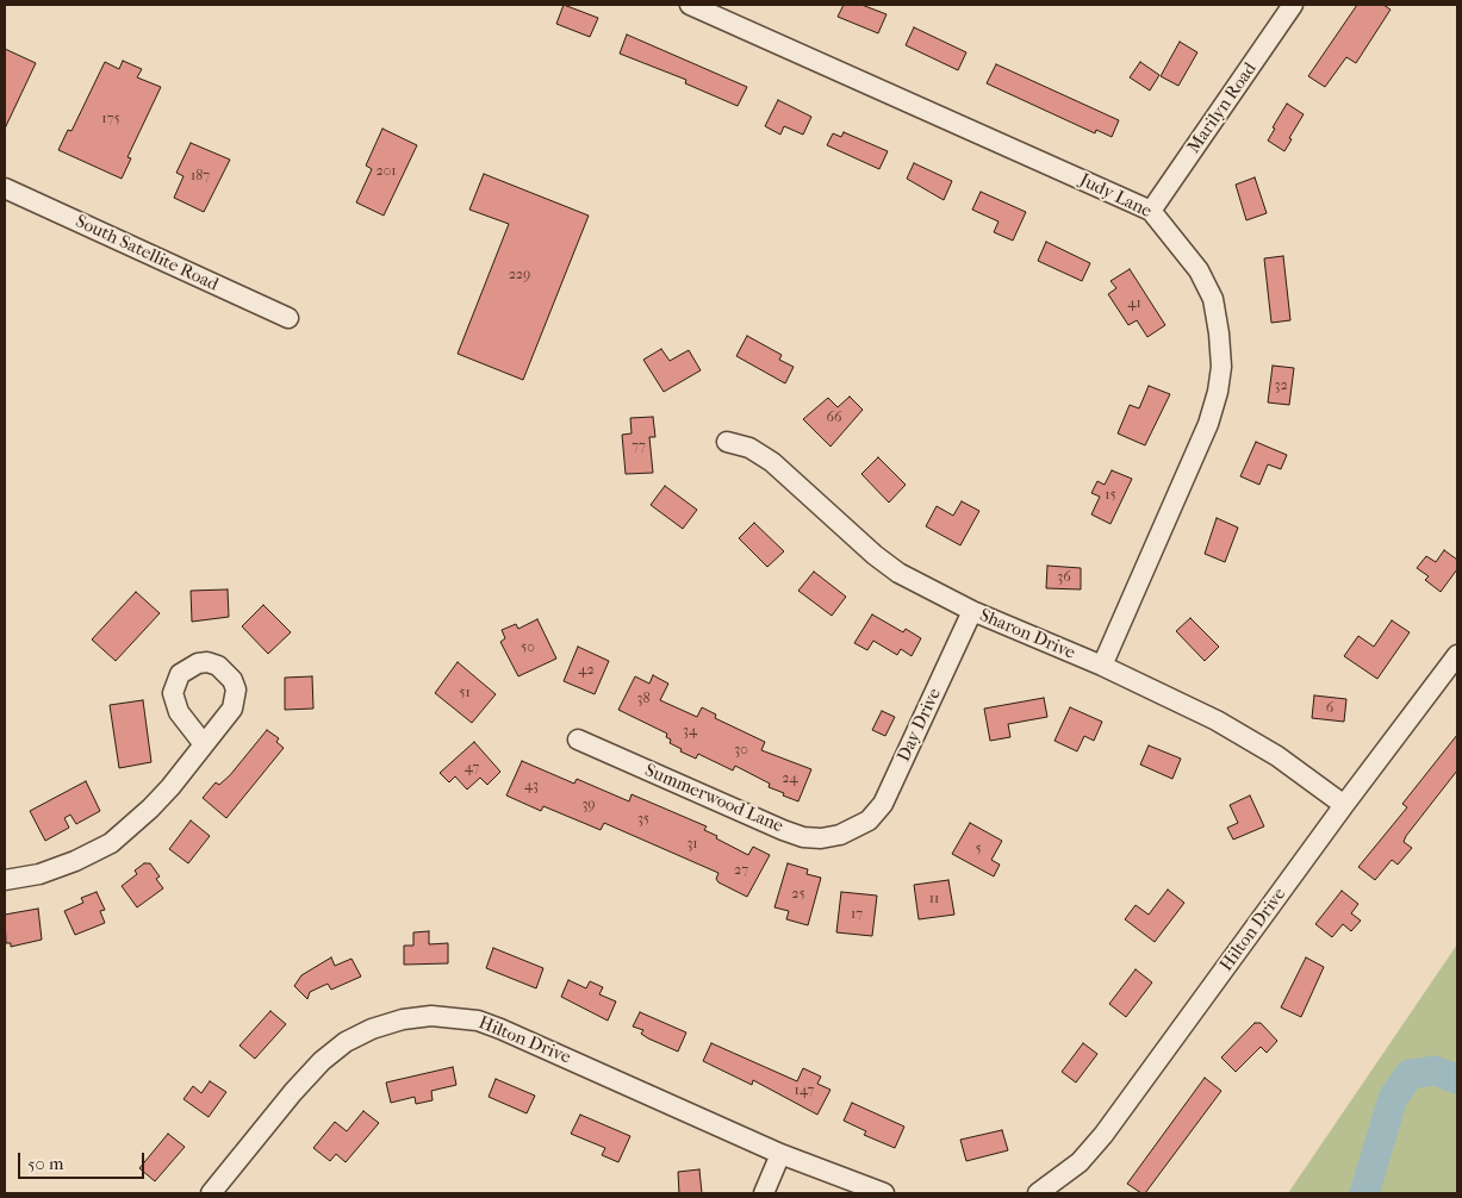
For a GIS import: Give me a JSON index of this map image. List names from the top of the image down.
{
  "streets": {
    "street": [
      "Marilyn Road",
      "Judy Lane",
      "South Satellite Road",
      "Sharon Drive",
      "Day Drive",
      "Summerwood Lane",
      "Hilton Drive"
    ]
  },
  "crossings": [
    ["Marilyn Road", "Judy Lane"],
    ["Judy Lane", "Sharon Drive"],
    ["Sharon Drive", "Day Drive"],
    ["Sharon Drive", "Hilton Drive"],
    ["Day Drive", "Summerwood Lane"]
  ],
  "house_numbers": [
    "175",
    "201",
    "187",
    "229",
    "41",
    "32",
    "66",
    "77",
    "15",
    "36",
    "50",
    "42",
    "51",
    "38",
    "6",
    "34",
    "30",
    "47",
    "24",
    "43",
    "39",
    "35",
    "31",
    "5",
    "27",
    "25",
    "11",
    "17",
    "147"
  ],
  "scale_bar": "50 m"
}
